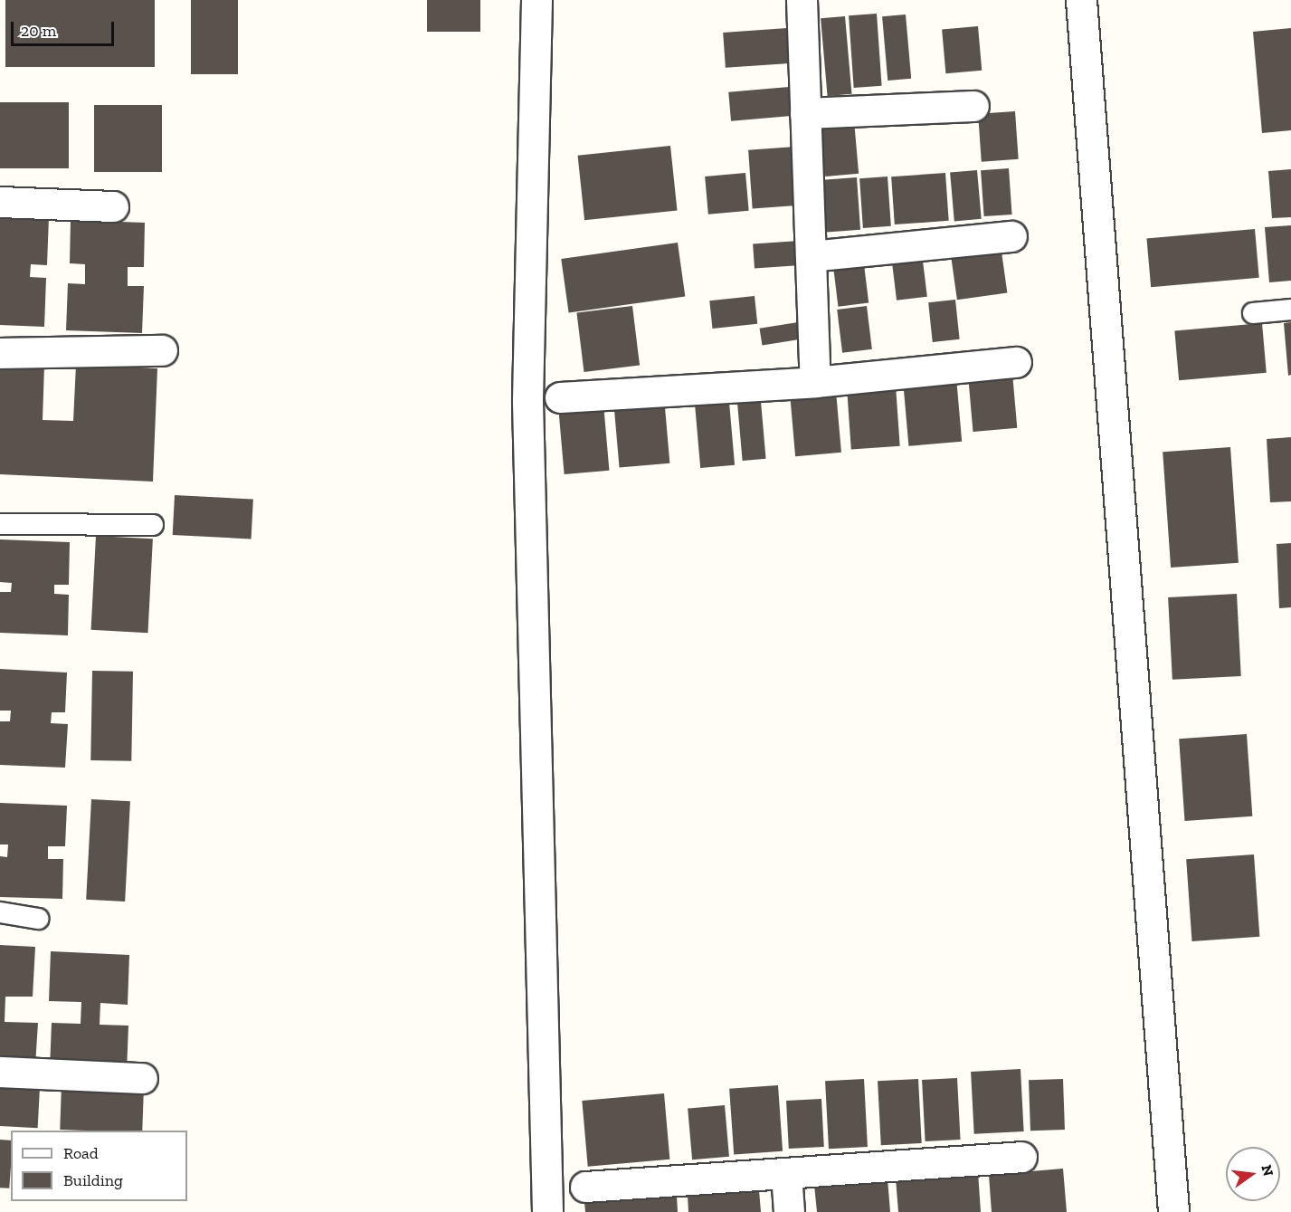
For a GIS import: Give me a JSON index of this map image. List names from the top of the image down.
{
  "legend": ["Road", "Building"],
  "scale_bar": "20 m",
  "north": "right"
}
